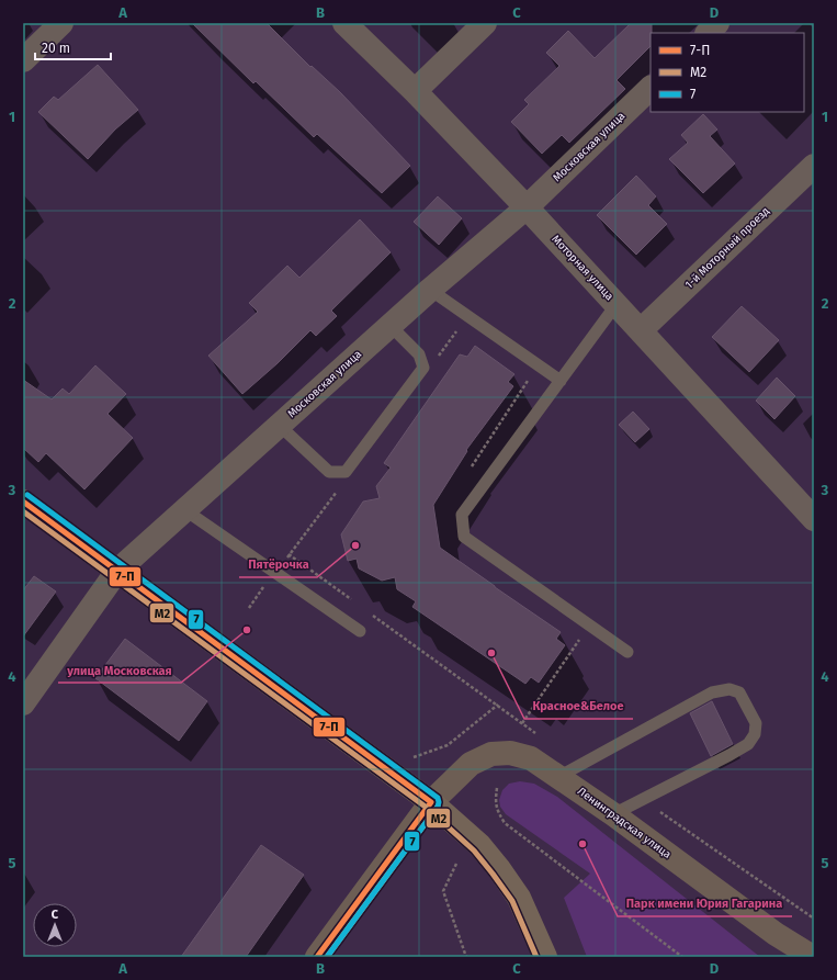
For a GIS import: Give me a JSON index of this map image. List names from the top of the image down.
{
  "streets": {
    "street": [
      "Московская улица",
      "1-й Моторный проезд",
      "Моторная улица",
      "Ленинградская улица"
    ]
  },
  "crossings": [
    ["Московская улица", "Моторная улица"],
    ["1-й Моторный проезд", "Моторная улица"]
  ],
  "places": [
    "Пятёрочка",
    "улица Московская",
    "Красное&Белое",
    "Парк имени Юрия Гагарина"
  ],
  "lines": ["transit line 7", "transit line 7-П", "transit line М2"],
  "legend": ["7-П", "М2", "7"],
  "scale_bar": "20 m",
  "north": "top",
  "grid": {
    "columns": [
      "A",
      "B",
      "C",
      "D"
    ],
    "rows": [
      "1",
      "2",
      "3",
      "4",
      "5"
    ]
  }
}
